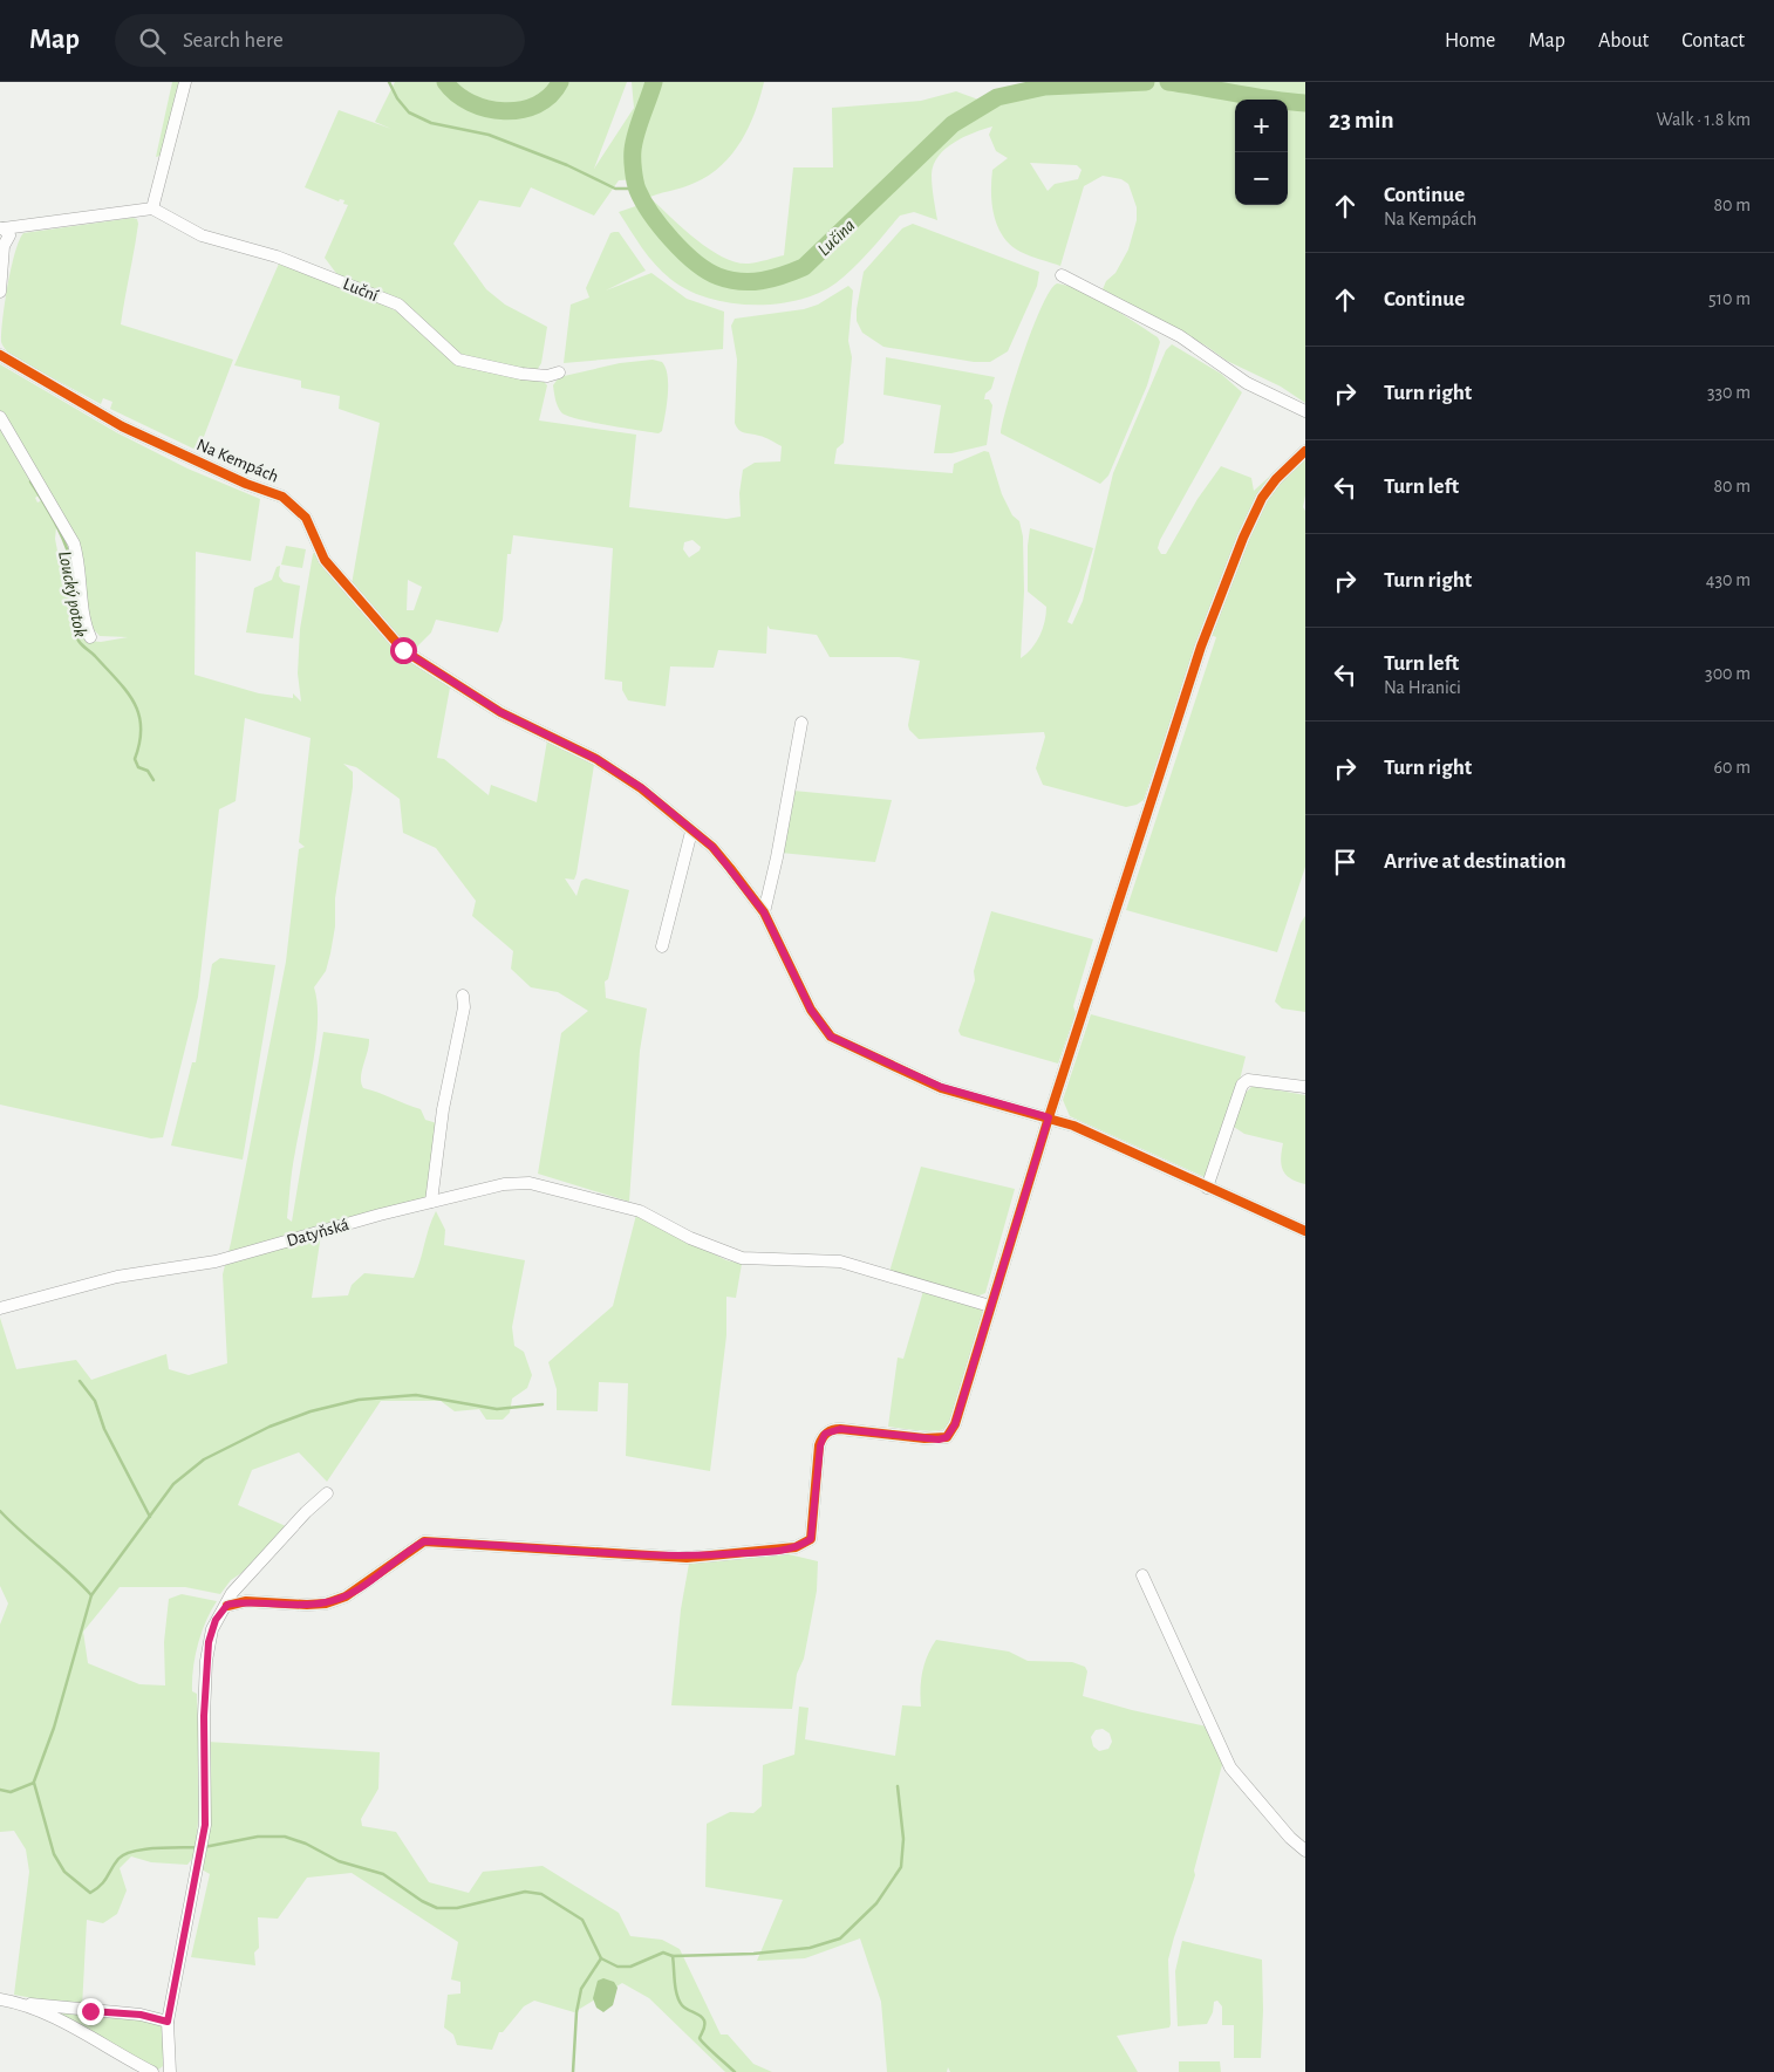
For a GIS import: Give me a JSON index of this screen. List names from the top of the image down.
{
  "streets": {
    "street": ["Luční", "Na Kempách", "Datyňská"]
  },
  "water": ["Lučina", "Loucký potok"],
  "page": {
    "header": "Map",
    "search": "Search here",
    "nav": [
      "Home",
      "Map",
      "About",
      "Contact"
    ],
    "heading": ["23 min", "Walk · 1.8 km"],
    "map_buttons": ["+", "−"],
    "list": [
      ["Continue", "Na Kempách", "80 m"],
      ["Continue", "510 m"],
      ["Turn right", "330 m"],
      ["Turn left", "80 m"],
      ["Turn right", "430 m"],
      ["Turn left", "Na Hranici", "300 m"],
      ["Turn right", "60 m"],
      "Arrive at destination"
    ]
  }
}
